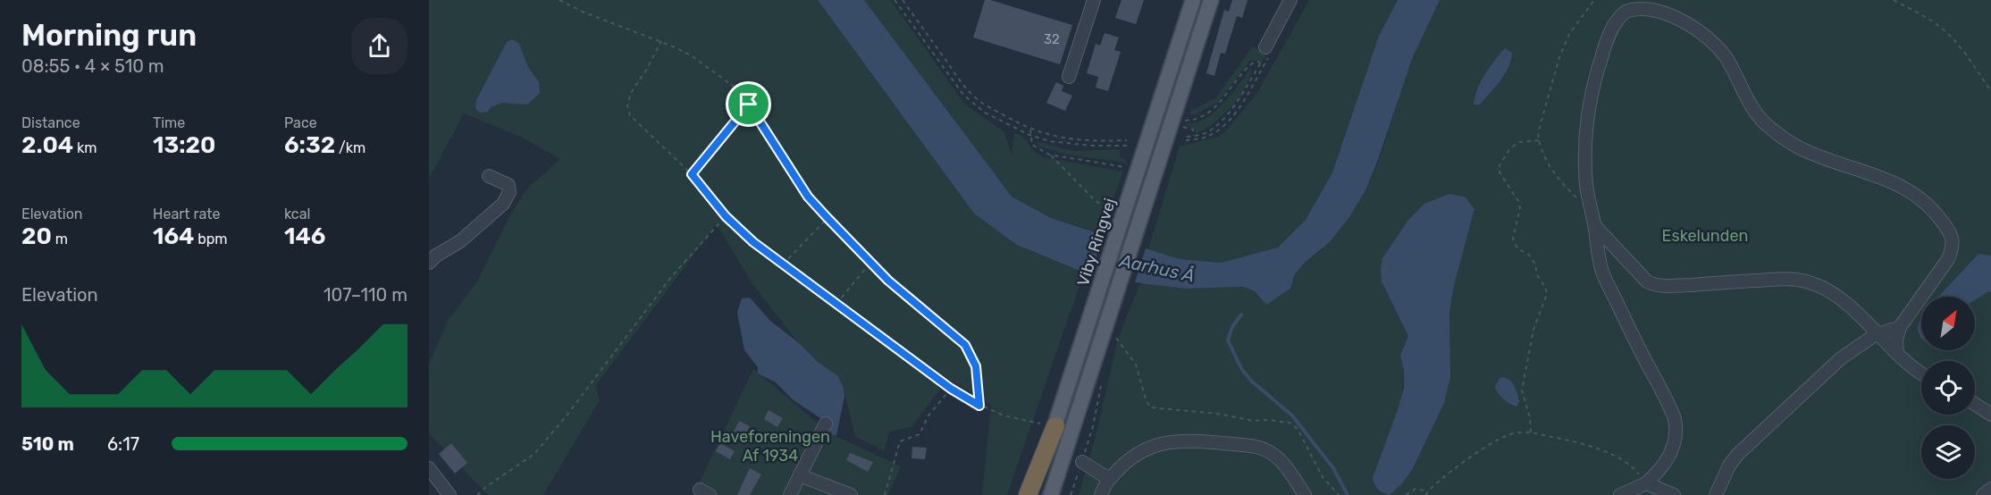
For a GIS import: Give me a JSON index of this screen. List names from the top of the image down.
{
  "streets": {
    "main road": ["Viby Ringvej"]
  },
  "water": ["Aarhus Å"],
  "parks": ["Eskelunden", "Haveforeningen Af 1934"],
  "house_numbers": ["32"],
  "north": "top right",
  "page": {
    "heading": ["Morning run", "08:55 · 4 × 510 m"],
    "stats": [
      ["Distance", "2.04 km"],
      ["Time", "13:20"],
      ["Pace", "6:32 /km"],
      ["Elevation", "20 m"],
      ["Heart rate", "164 bpm"],
      ["kcal", "146"]
    ],
    "chart": ["Elevation", "107–110 m"],
    "list": [
      {
        "name": "510 m",
        "note": "6:17"
      }
    ]
  }
}
